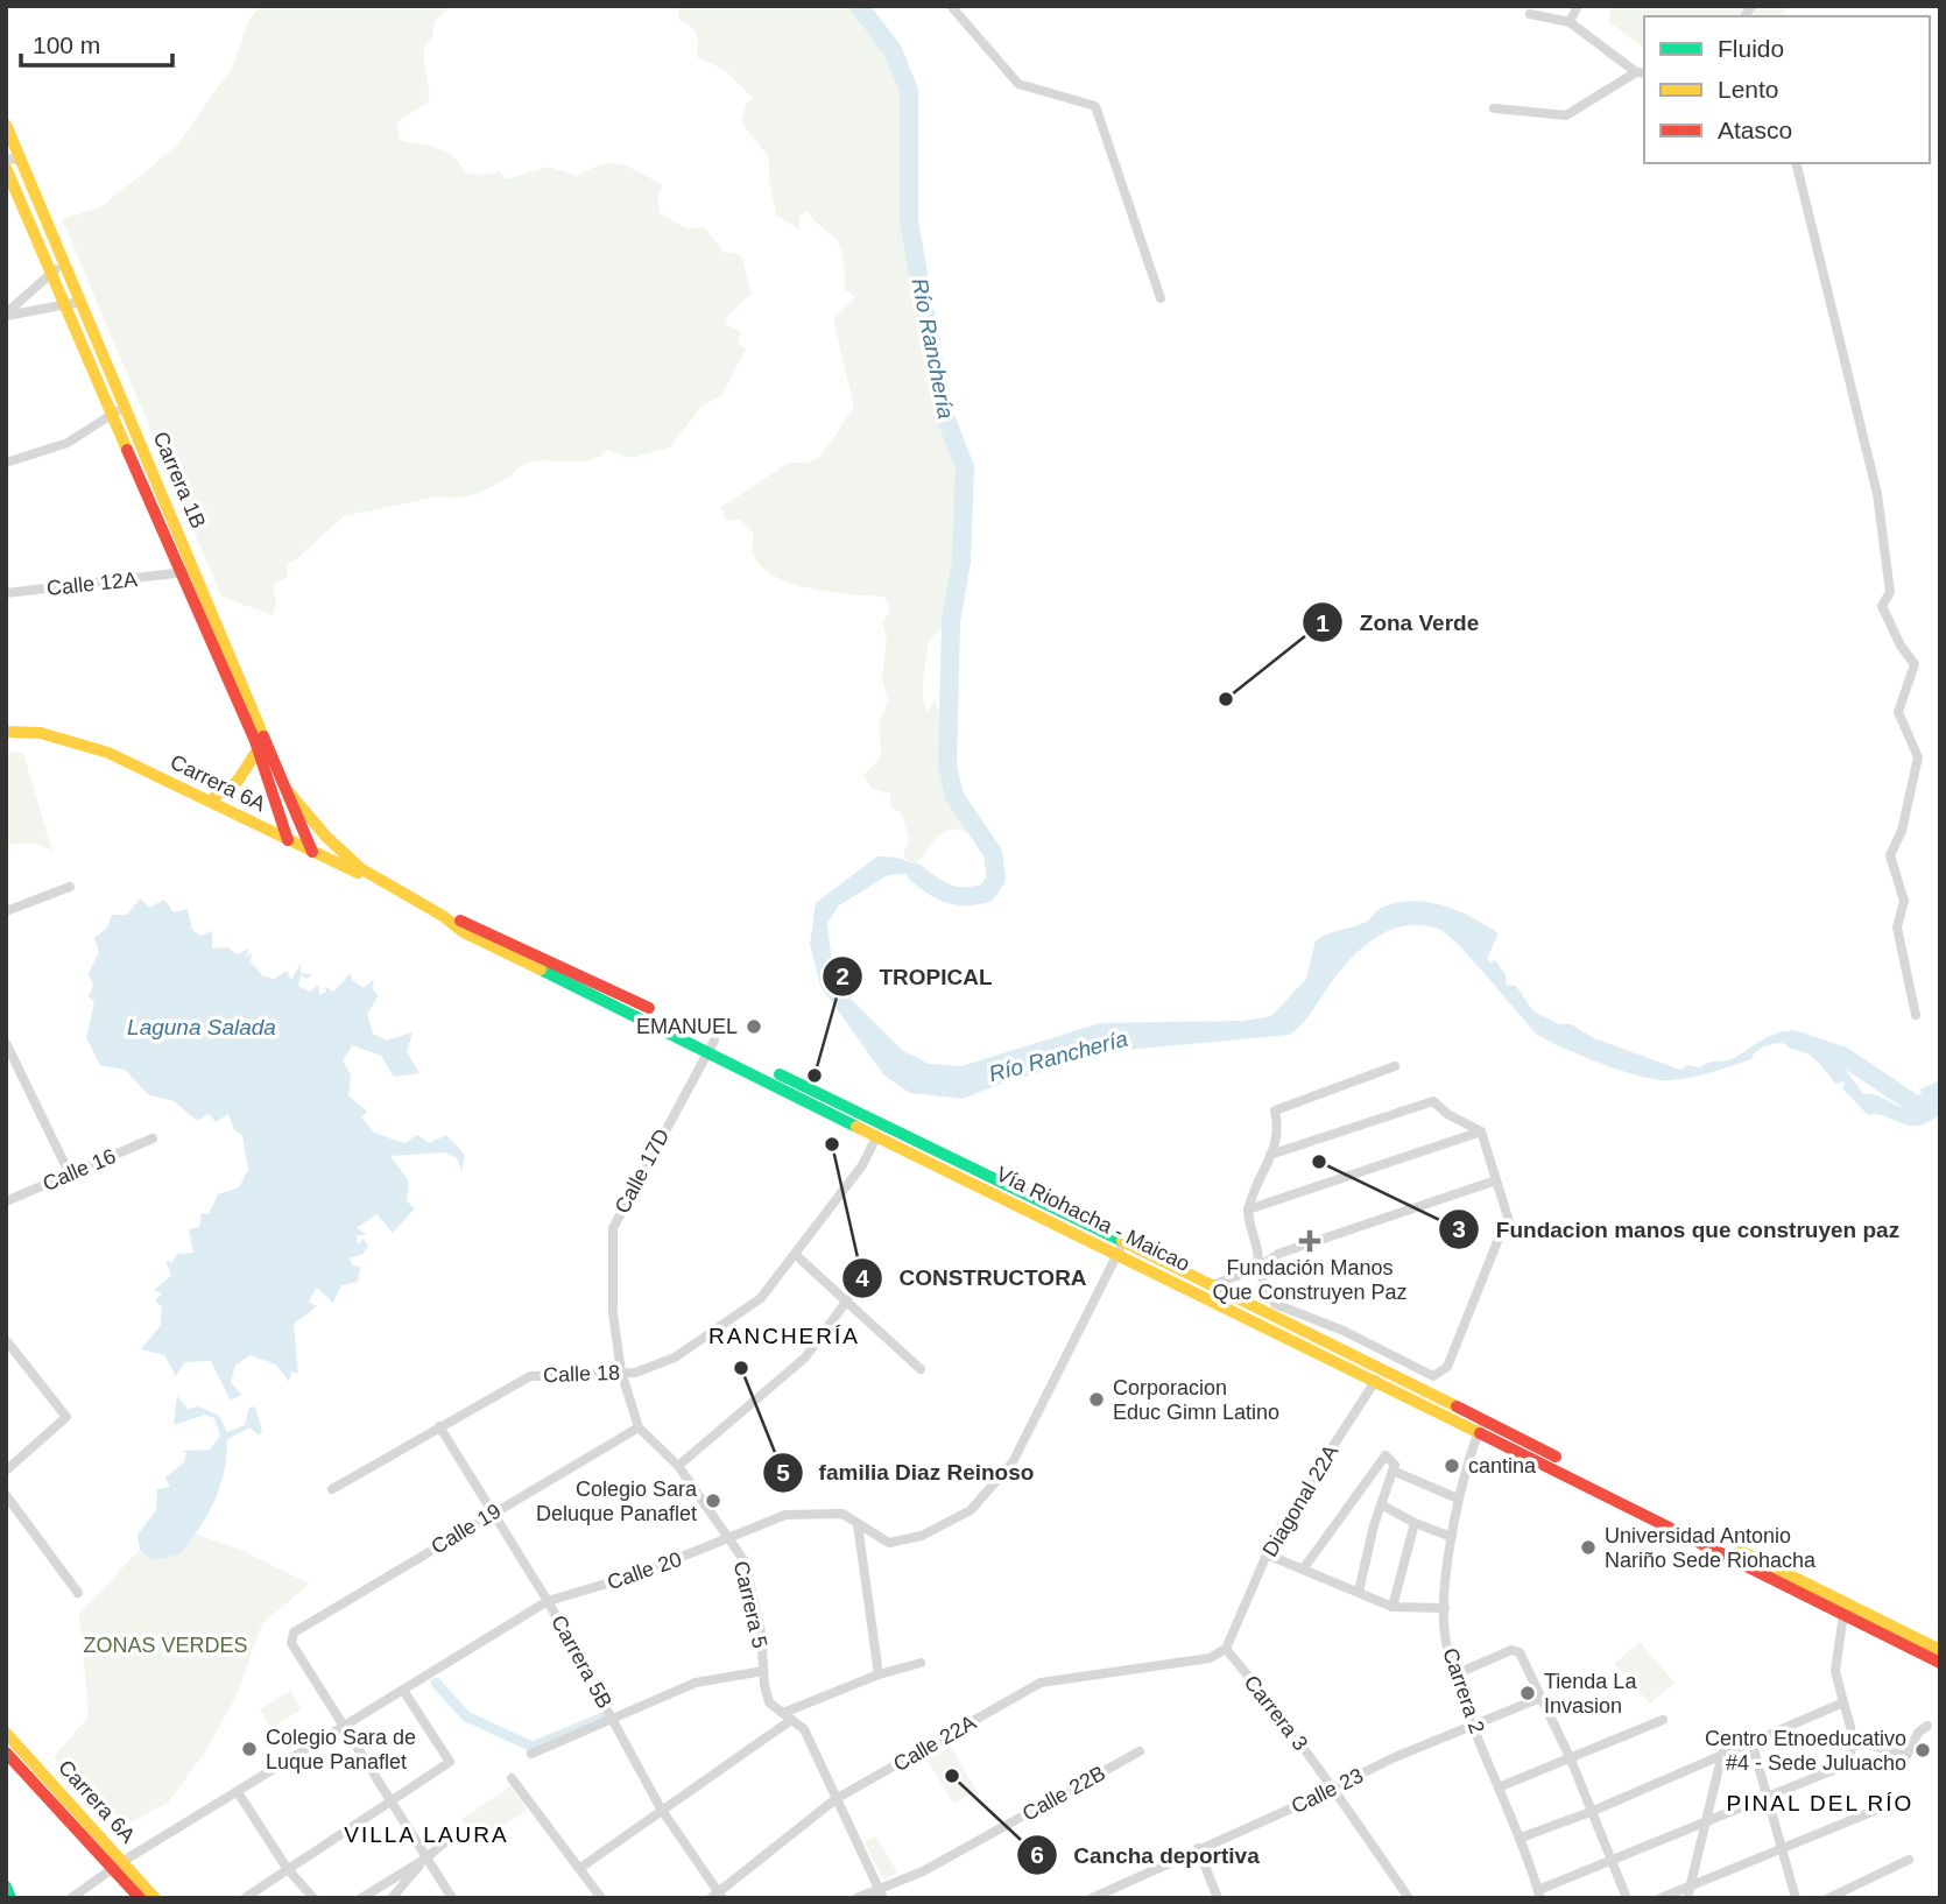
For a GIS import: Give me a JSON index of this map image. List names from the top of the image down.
{
  "streets": {
    "main road": ["Carrera 1B", "Carrera 6A", "Vía Riohacha - Maicao"],
    "street": [
      "Calle 12A",
      "Calle 16",
      "Calle 17D",
      "Calle 18",
      "Diagonal 22A",
      "Calle 19",
      "Calle 20",
      "Carrera 5",
      "Carrera 5B",
      "Carrera 2",
      "Carrera 3",
      "Calle 22A",
      "Calle 23",
      "Calle 22B"
    ]
  },
  "crossings": [
    ["Carrera 1B", "Calle 12A"],
    ["Carrera 1B", "Carrera 6A"],
    ["Carrera 6A", "Vía Riohacha - Maicao"],
    ["Carrera 6A", "Calle 20"],
    ["Calle 17D", "Vía Riohacha - Maicao"],
    ["Calle 17D", "Carrera 5"],
    ["Vía Riohacha - Maicao", "Calle 18"],
    ["Vía Riohacha - Maicao", "Diagonal 22A"],
    ["Vía Riohacha - Maicao", "Calle 20"],
    ["Vía Riohacha - Maicao", "Carrera 2"],
    ["Calle 18", "Carrera 5"],
    ["Calle 18", "Carrera 5B"],
    ["Diagonal 22A", "Carrera 3"],
    ["Diagonal 22A", "Calle 22A"],
    ["Calle 19", "Calle 20"],
    ["Calle 19", "Carrera 5"],
    ["Calle 19", "Carrera 5B"],
    ["Calle 20", "Carrera 5"],
    ["Calle 20", "Carrera 5B"],
    ["Carrera 5", "Calle 22A"],
    ["Carrera 5", "Calle 22B"],
    ["Carrera 5B", "Calle 22A"],
    ["Carrera 2", "Calle 23"],
    ["Carrera 3", "Calle 22A"],
    ["Carrera 3", "Calle 23"]
  ],
  "districts": ["RANCHERÍA", "PINAL DEL RÍO", "VILLA LAURA"],
  "water": ["Río Ranchería", "Laguna Salada"],
  "parks": ["ZONAS VERDES"],
  "places": {
    "other": [
      "Zona Verde",
      "EMANUEL",
      "TROPICAL",
      "CONSTRUCTORA",
      "Fundacion manos que construyen paz",
      "familia Diaz Reinoso",
      "Corporacion Educ Gimn Latino",
      "cantina",
      "Colegio Sara Deluque Panaflet",
      "Universidad Antonio Nariño Sede Riohacha",
      "Tienda La Invasion",
      "Colegio Sara de Luque Panaflet",
      "Centro Etnoeducativo #4 - Sede Juluacho",
      "Cancha deportiva"
    ],
    "health": ["Fundación Manos Que Construyen Paz"]
  },
  "legend": ["Fluido", "Lento", "Atasco"],
  "scale_bar": "100 m"
}
